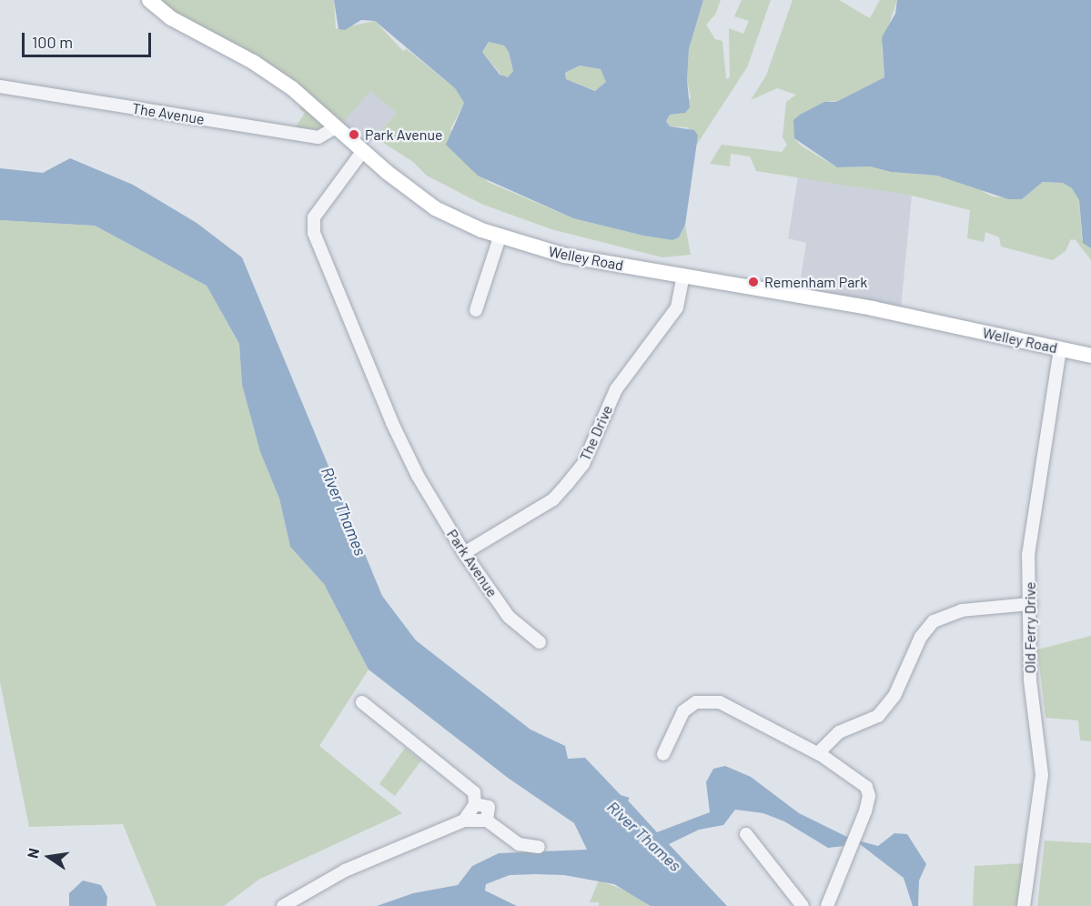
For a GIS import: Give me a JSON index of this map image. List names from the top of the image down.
{
  "streets": {
    "main road": ["Welley Road"],
    "street": [
      "The Avenue",
      "The Drive",
      "Park Avenue",
      "Old Ferry Drive"
    ]
  },
  "crossings": [
    ["The Avenue", "Welley Road"],
    ["Welley Road", "The Drive"],
    ["Welley Road", "Park Avenue"],
    ["Welley Road", "Old Ferry Drive"],
    ["The Drive", "Park Avenue"]
  ],
  "water": ["River Thames"],
  "places": ["Park Avenue", "Remenham Park"],
  "scale_bar": "100 m",
  "north": "left"
}
